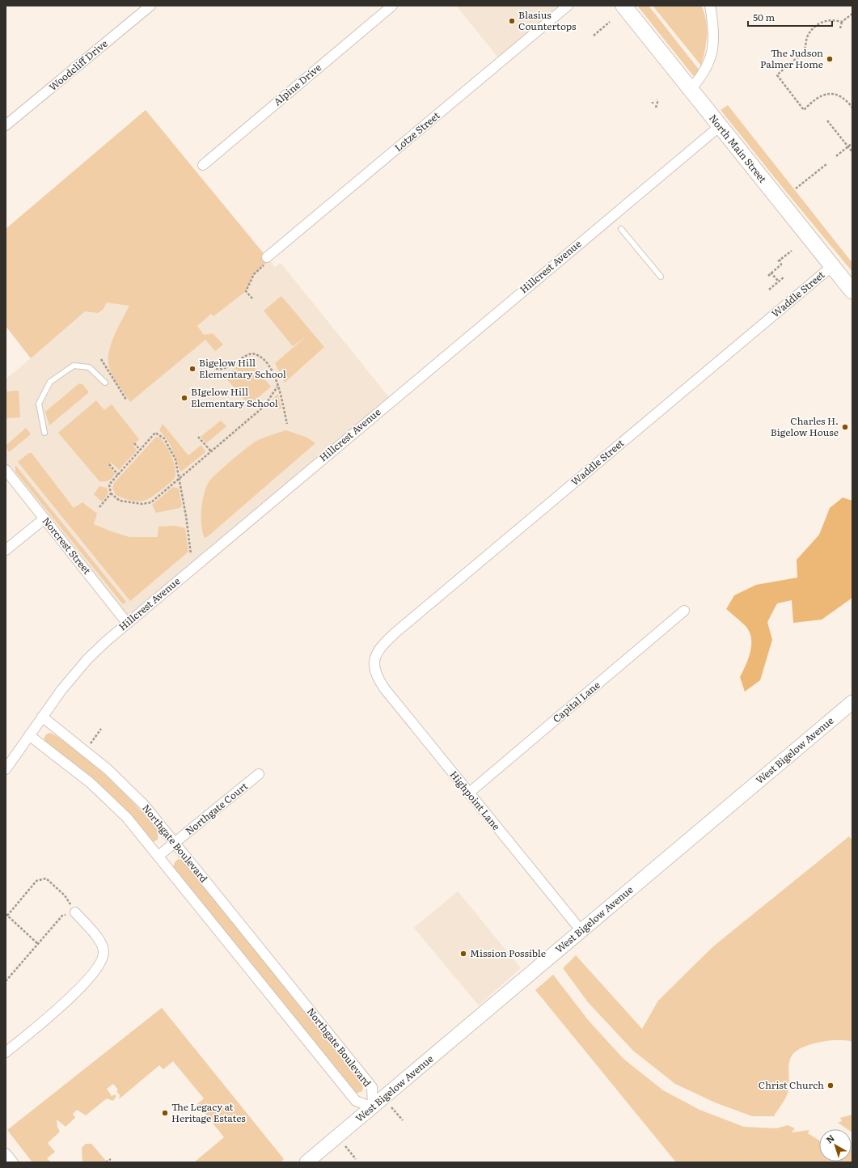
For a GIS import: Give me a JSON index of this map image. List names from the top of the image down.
{
  "streets": {
    "main road": ["North Main Street", "West Bigelow Avenue"],
    "street": [
      "Woodcliff Drive",
      "Alpine Drive",
      "Lotze Street",
      "Hillcrest Avenue",
      "Waddle Street",
      "Norcrest Street",
      "Capital Lane",
      "Highpoint Lane",
      "Northgate Court",
      "Northgate Boulevard"
    ]
  },
  "crossings": [
    ["North Main Street", "Hillcrest Avenue"],
    ["North Main Street", "Waddle Street"],
    ["Hillcrest Avenue", "Norcrest Street"],
    ["Hillcrest Avenue", "Northgate Boulevard"],
    ["Waddle Street", "Highpoint Lane"],
    ["Capital Lane", "Highpoint Lane"],
    ["West Bigelow Avenue", "Highpoint Lane"],
    ["West Bigelow Avenue", "Northgate Boulevard"],
    ["Northgate Court", "Northgate Boulevard"]
  ],
  "places": [
    "Blasius Countertops",
    "The Judson Palmer Home",
    "Bigelow Hill Elementary School",
    "BIgelow Hill Elementary School",
    "Charles H. Bigelow House",
    "Mission Possible",
    "Christ Church",
    "The Legacy at Heritage Estates"
  ],
  "scale_bar": "50 m",
  "north": "top left"
}
